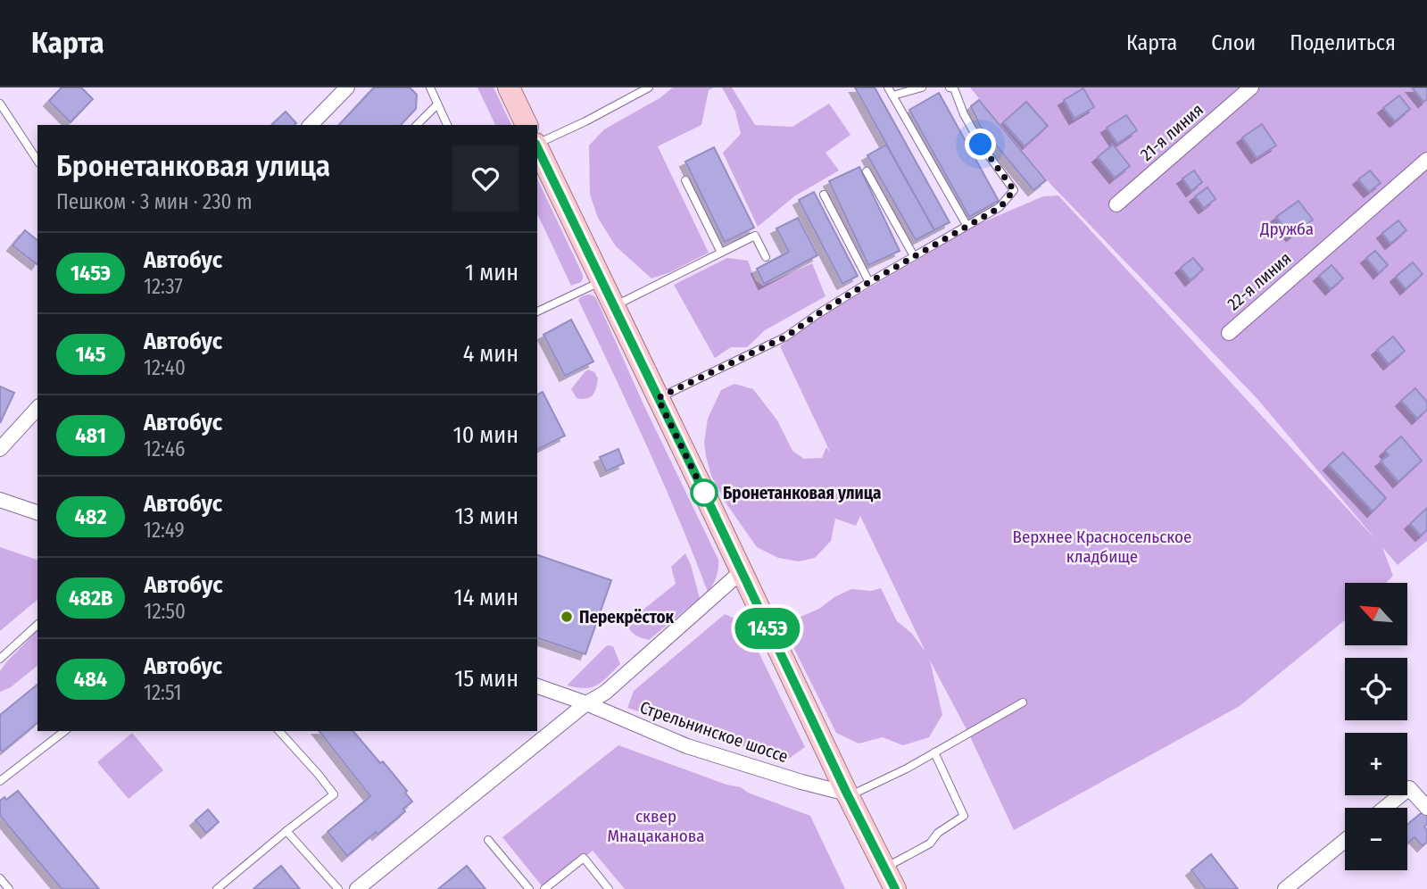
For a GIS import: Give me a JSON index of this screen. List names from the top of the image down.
{
  "streets": {
    "street": ["21-я линия", "22-я линия", "Стрельнинское шоссе"]
  },
  "parks": ["Дружба", "Верхнее Красносельское кладбище", "сквер Мнацаканова"],
  "places": ["Бронетанковая улица", "Перекрёсток"],
  "lines": ["bus line 145Э"],
  "north": "top left",
  "page": {
    "header": "Карта",
    "nav": ["Карта", "Слои", "Поделиться"],
    "on_map": "145Э",
    "heading": ["Бронетанковая улица", "Пешком · 3 мин · 230 m"],
    "list": [
      {
        "mark": "145Э",
        "name": "Автобус",
        "note": "12:37",
        "value": "1 мин"
      },
      {
        "mark": "145",
        "name": "Автобус",
        "note": "12:40",
        "value": "4 мин"
      },
      {
        "mark": "481",
        "name": "Автобус",
        "note": "12:46",
        "value": "10 мин"
      },
      {
        "mark": "482",
        "name": "Автобус",
        "note": "12:49",
        "value": "13 мин"
      },
      {
        "mark": "482В",
        "name": "Автобус",
        "note": "12:50",
        "value": "14 мин"
      },
      {
        "mark": "484",
        "name": "Автобус",
        "note": "12:51",
        "value": "15 мин"
      }
    ],
    "map_buttons": ["+", "−"]
  }
}
